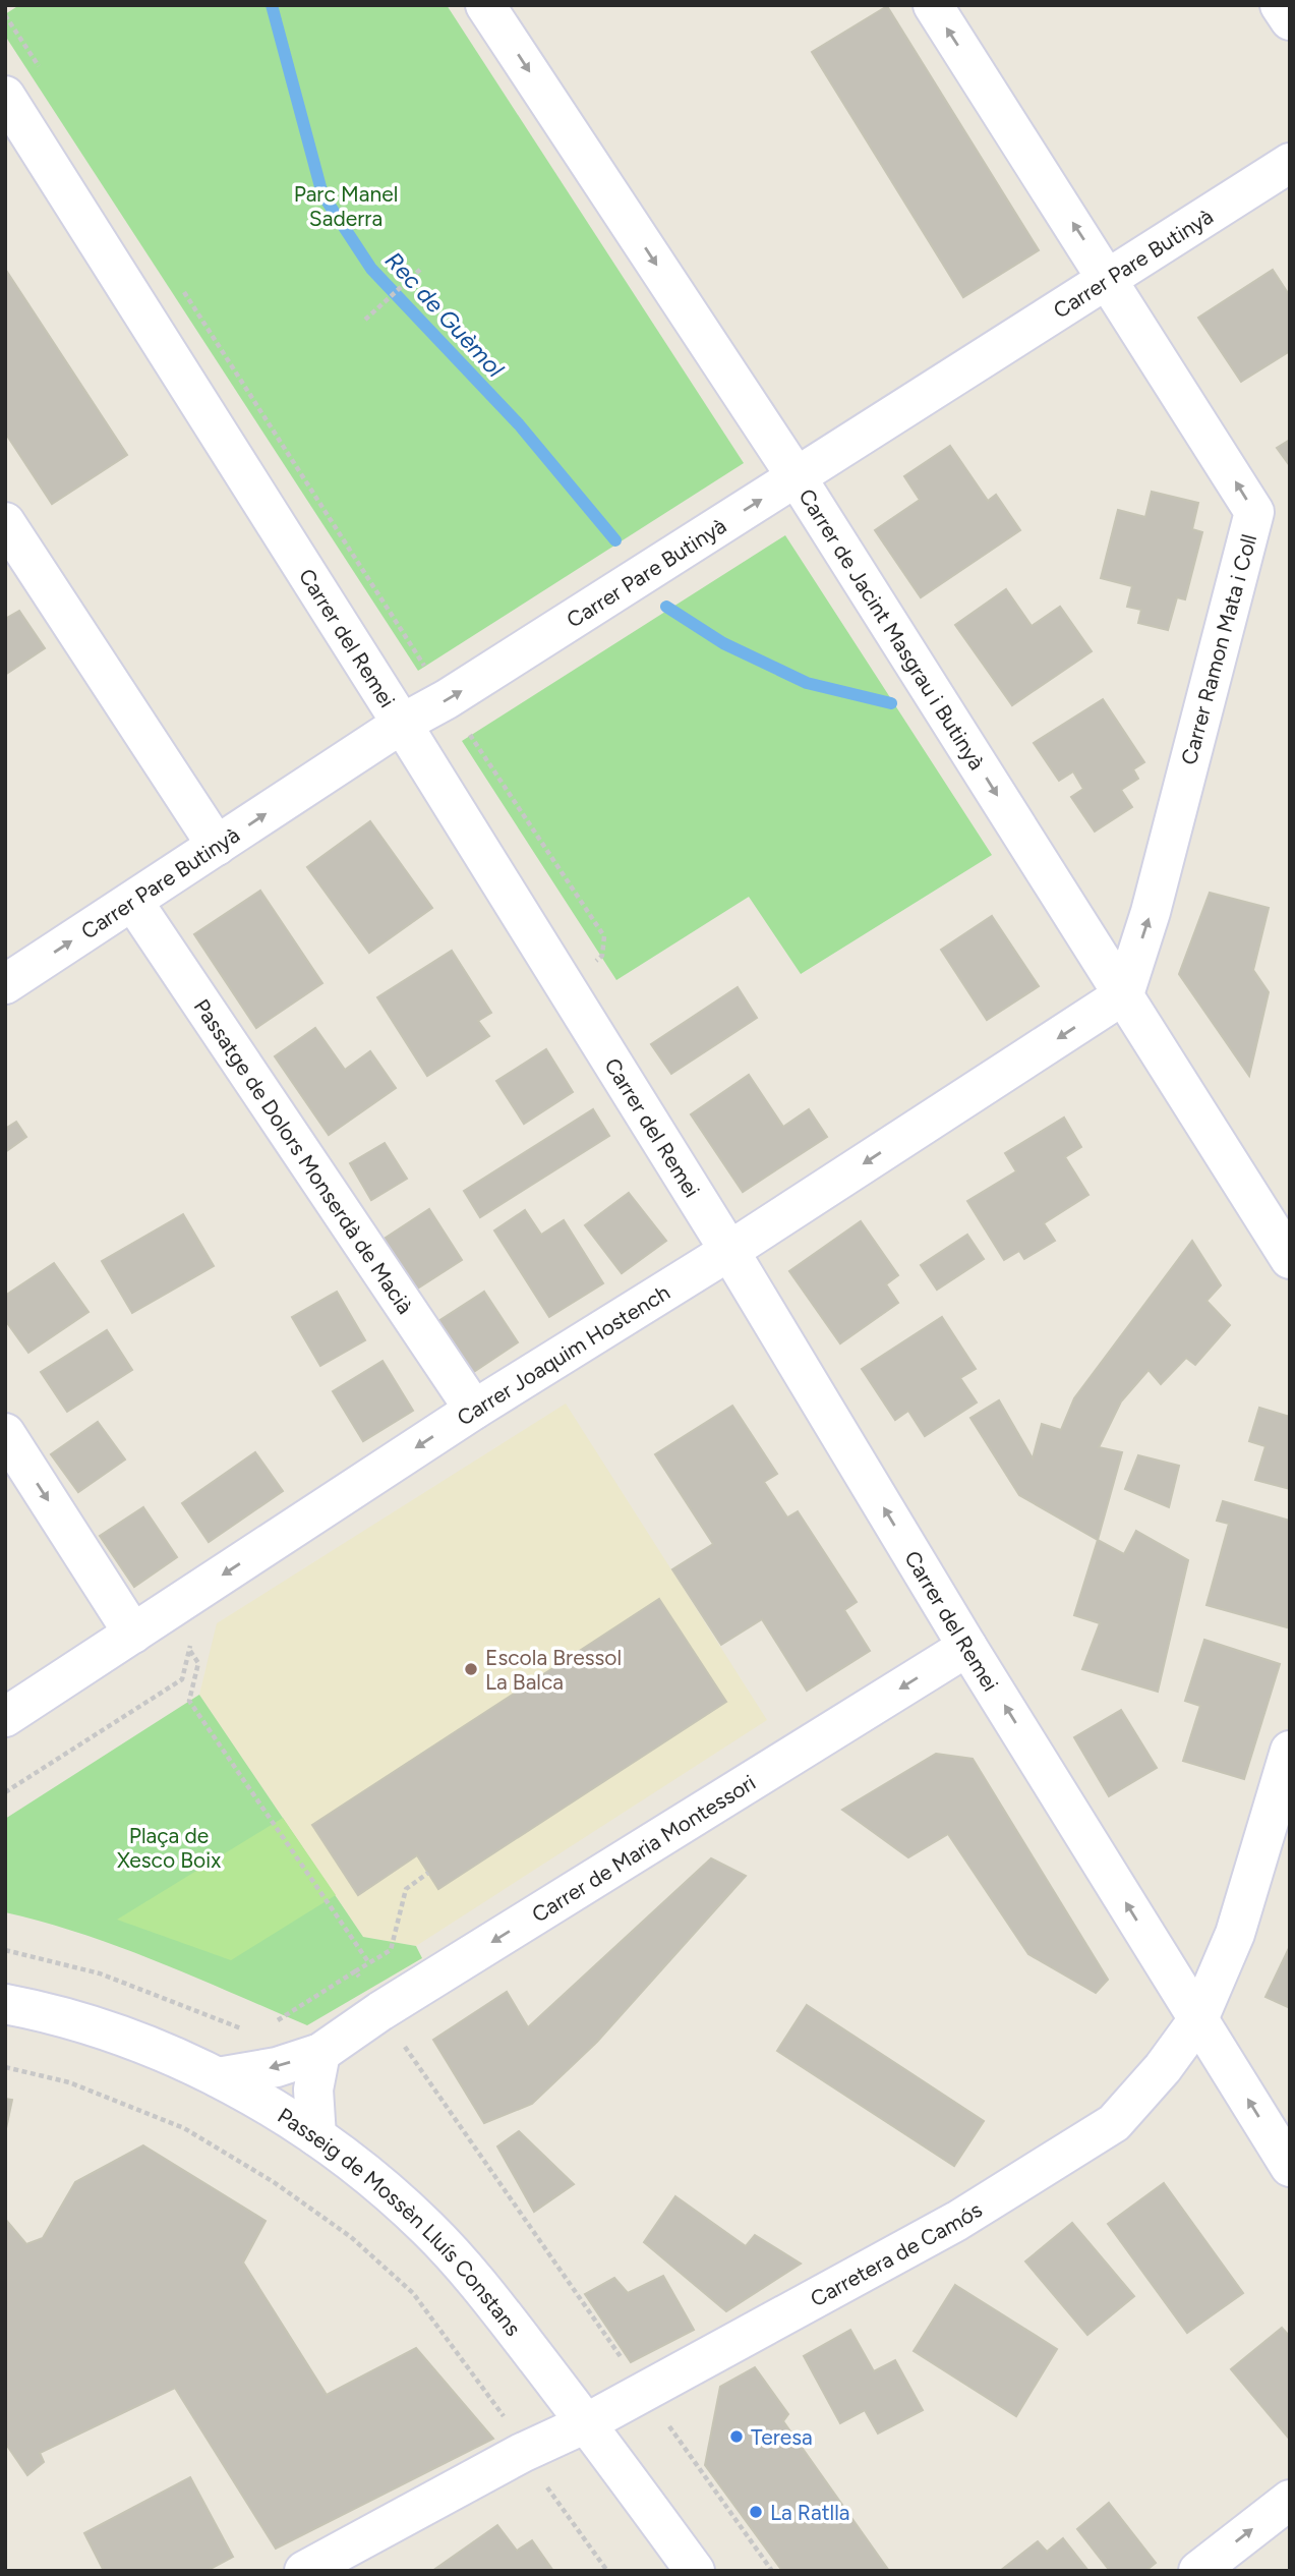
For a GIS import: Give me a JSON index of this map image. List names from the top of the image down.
{
  "streets": {
    "street": [
      "Carrer Pare Butinyà",
      "Carrer de Jacint Masgrau i Butinyà",
      "Carrer del Remei",
      "Carrer Ramon Mata i Coll",
      "Passatge de Dolors Monserdà de Macià",
      "Carrer Joaquim Hostench",
      "Carrer de Maria Montessori",
      "Passeig de Mossèn Lluís Constans",
      "Carretera de Camós"
    ]
  },
  "crossings": [
    ["Carrer Pare Butinyà", "Carrer de Jacint Masgrau i Butinyà"],
    ["Carrer Pare Butinyà", "Carrer del Remei"],
    ["Carrer Pare Butinyà", "Carrer Ramon Mata i Coll"],
    ["Carrer Pare Butinyà", "Passatge de Dolors Monserdà de Macià"],
    ["Carrer de Jacint Masgrau i Butinyà", "Carrer Ramon Mata i Coll"],
    ["Carrer de Jacint Masgrau i Butinyà", "Carrer Joaquim Hostench"],
    ["Carrer del Remei", "Carrer Joaquim Hostench"],
    ["Carrer del Remei", "Carrer de Maria Montessori"],
    ["Carrer del Remei", "Carretera de Camós"],
    ["Carrer Ramon Mata i Coll", "Carrer Joaquim Hostench"],
    ["Passatge de Dolors Monserdà de Macià", "Carrer Joaquim Hostench"],
    ["Carrer de Maria Montessori", "Passeig de Mossèn Lluís Constans"],
    ["Passeig de Mossèn Lluís Constans", "Carretera de Camós"]
  ],
  "one_way": [
    "Carrer Pare Butinyà",
    "Carrer de Jacint Masgrau i Butinyà",
    "Carrer del Remei",
    "Carrer Ramon Mata i Coll",
    "Carrer Joaquim Hostench",
    "Carrer de Maria Montessori"
  ],
  "water": ["Rec de Guèmol"],
  "parks": ["Parc Manel Saderra", "Plaça de Xesco Boix"],
  "places": ["Escola Bressol La Balca", "Teresa", "La Ratlla"]
}
